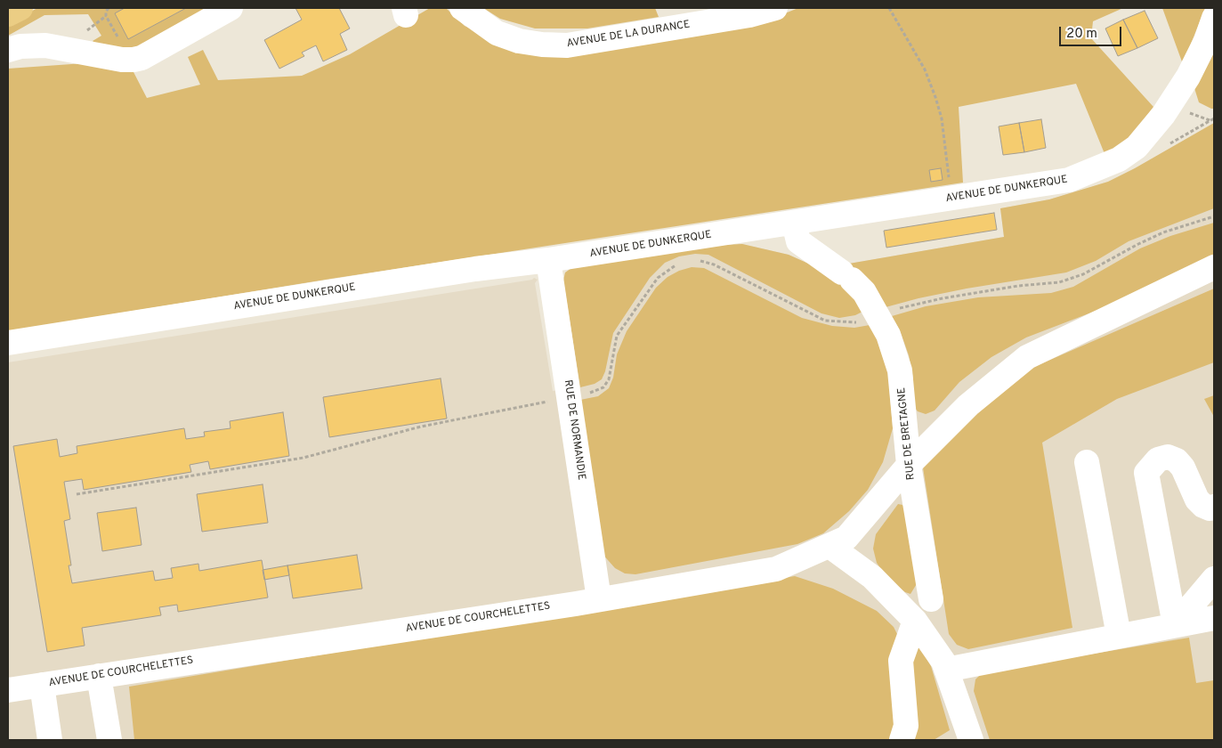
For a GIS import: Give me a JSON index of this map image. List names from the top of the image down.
{
  "streets": {
    "street": [
      "AVENUE DE LA DURANCE",
      "AVENUE DE DUNKERQUE",
      "RUE DE NORMANDIE",
      "RUE DE BRETAGNE",
      "AVENUE DE COURCHELETTES"
    ]
  },
  "crossings": [
    ["AVENUE DE DUNKERQUE", "RUE DE NORMANDIE"],
    ["AVENUE DE DUNKERQUE", "RUE DE BRETAGNE"],
    ["RUE DE NORMANDIE", "AVENUE DE COURCHELETTES"],
    ["RUE DE BRETAGNE", "AVENUE DE COURCHELETTES"]
  ],
  "scale_bar": "20 m"
}
